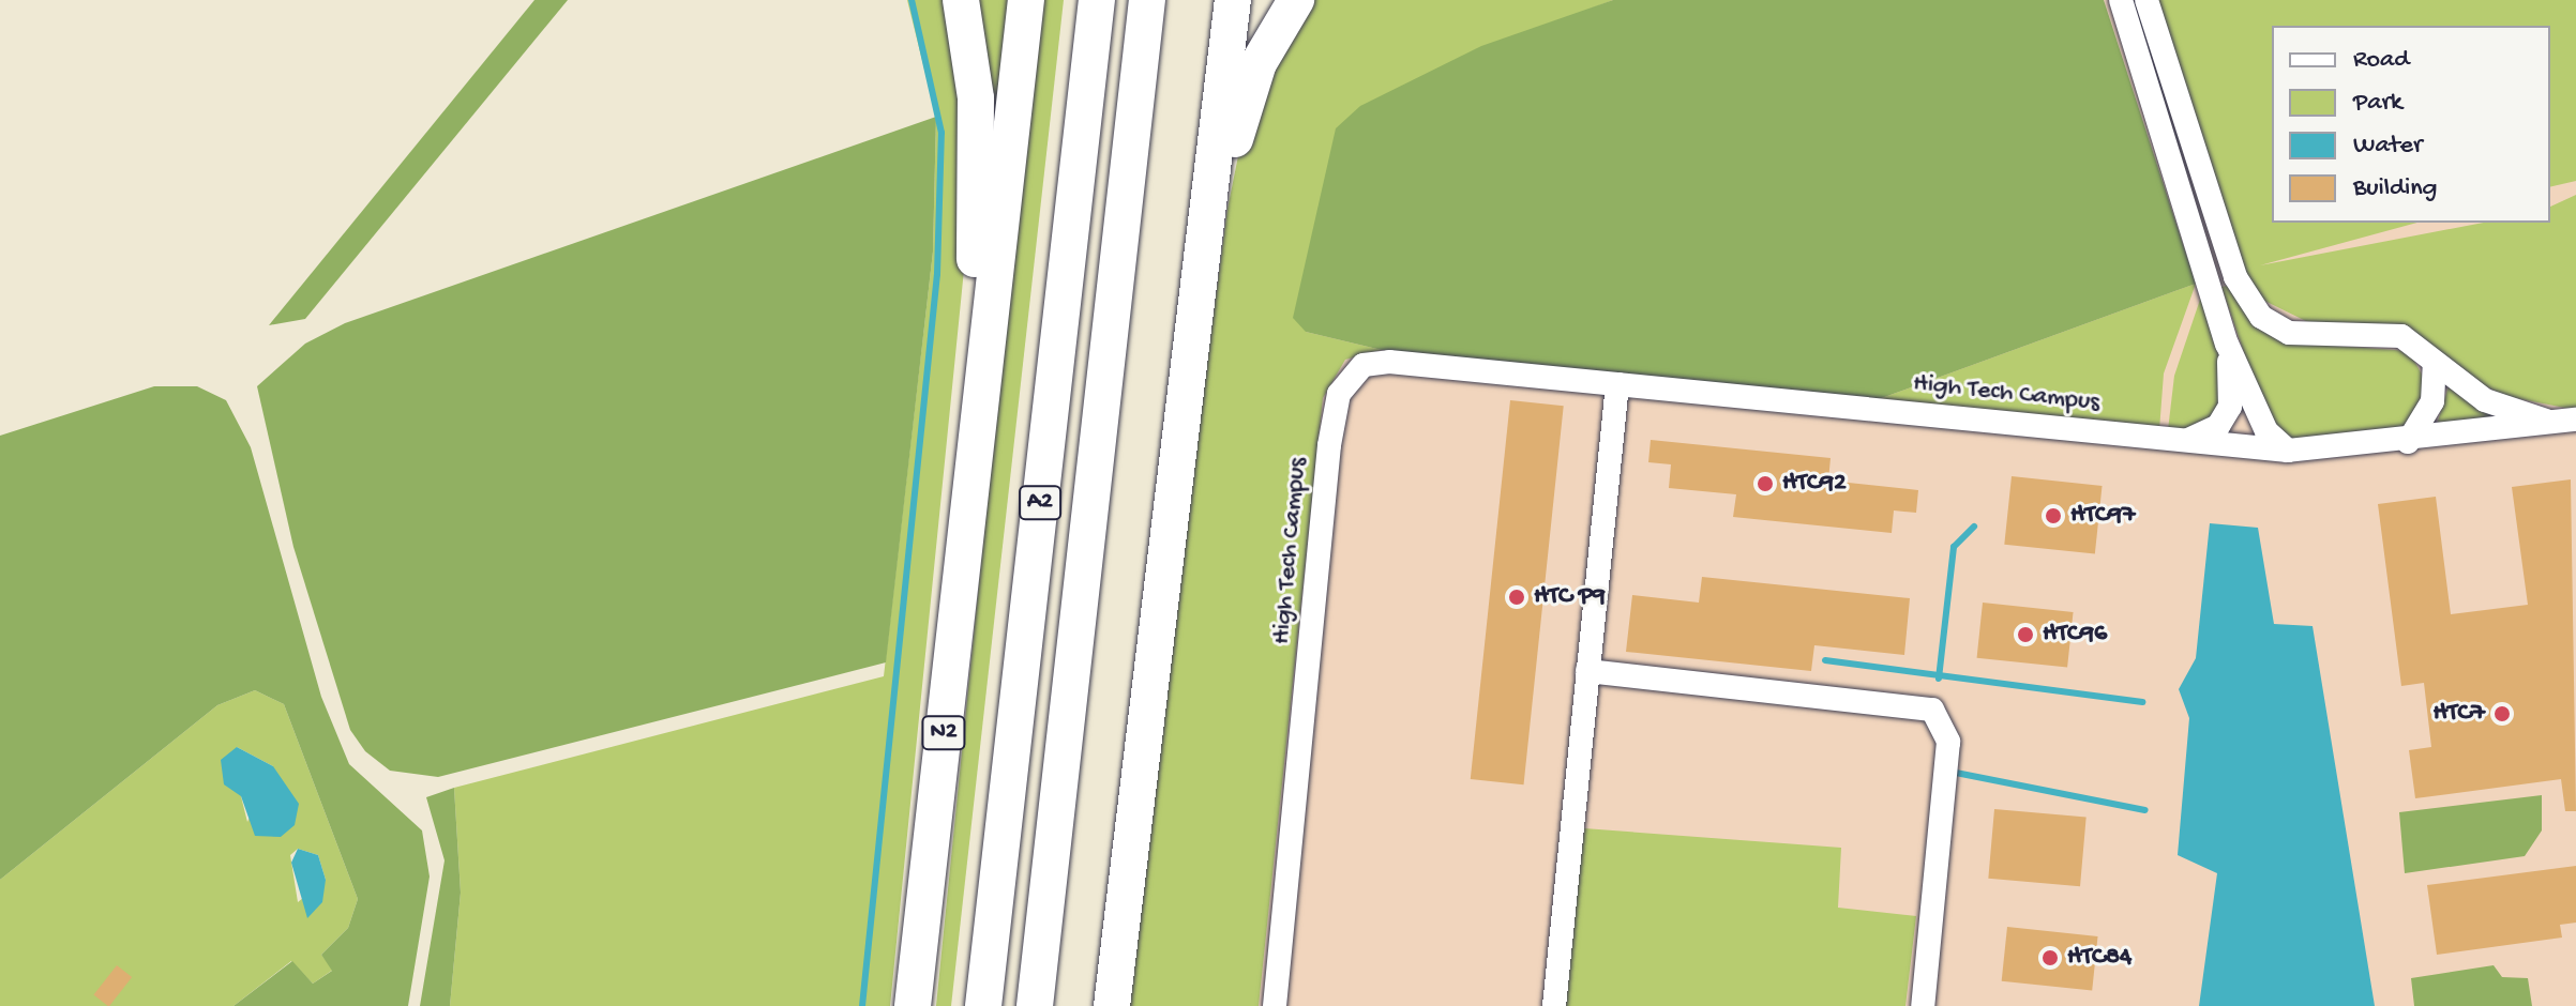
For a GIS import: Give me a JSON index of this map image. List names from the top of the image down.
{
  "streets": {
    "highway": ["A2", "N2"],
    "street": ["High Tech Campus"]
  },
  "places": [
    "HTC92",
    "HTC97",
    "HTC P9",
    "HTC96",
    "HTC7",
    "HTC84"
  ],
  "legend": [
    "Road",
    "Park",
    "Water",
    "Building"
  ]
}
